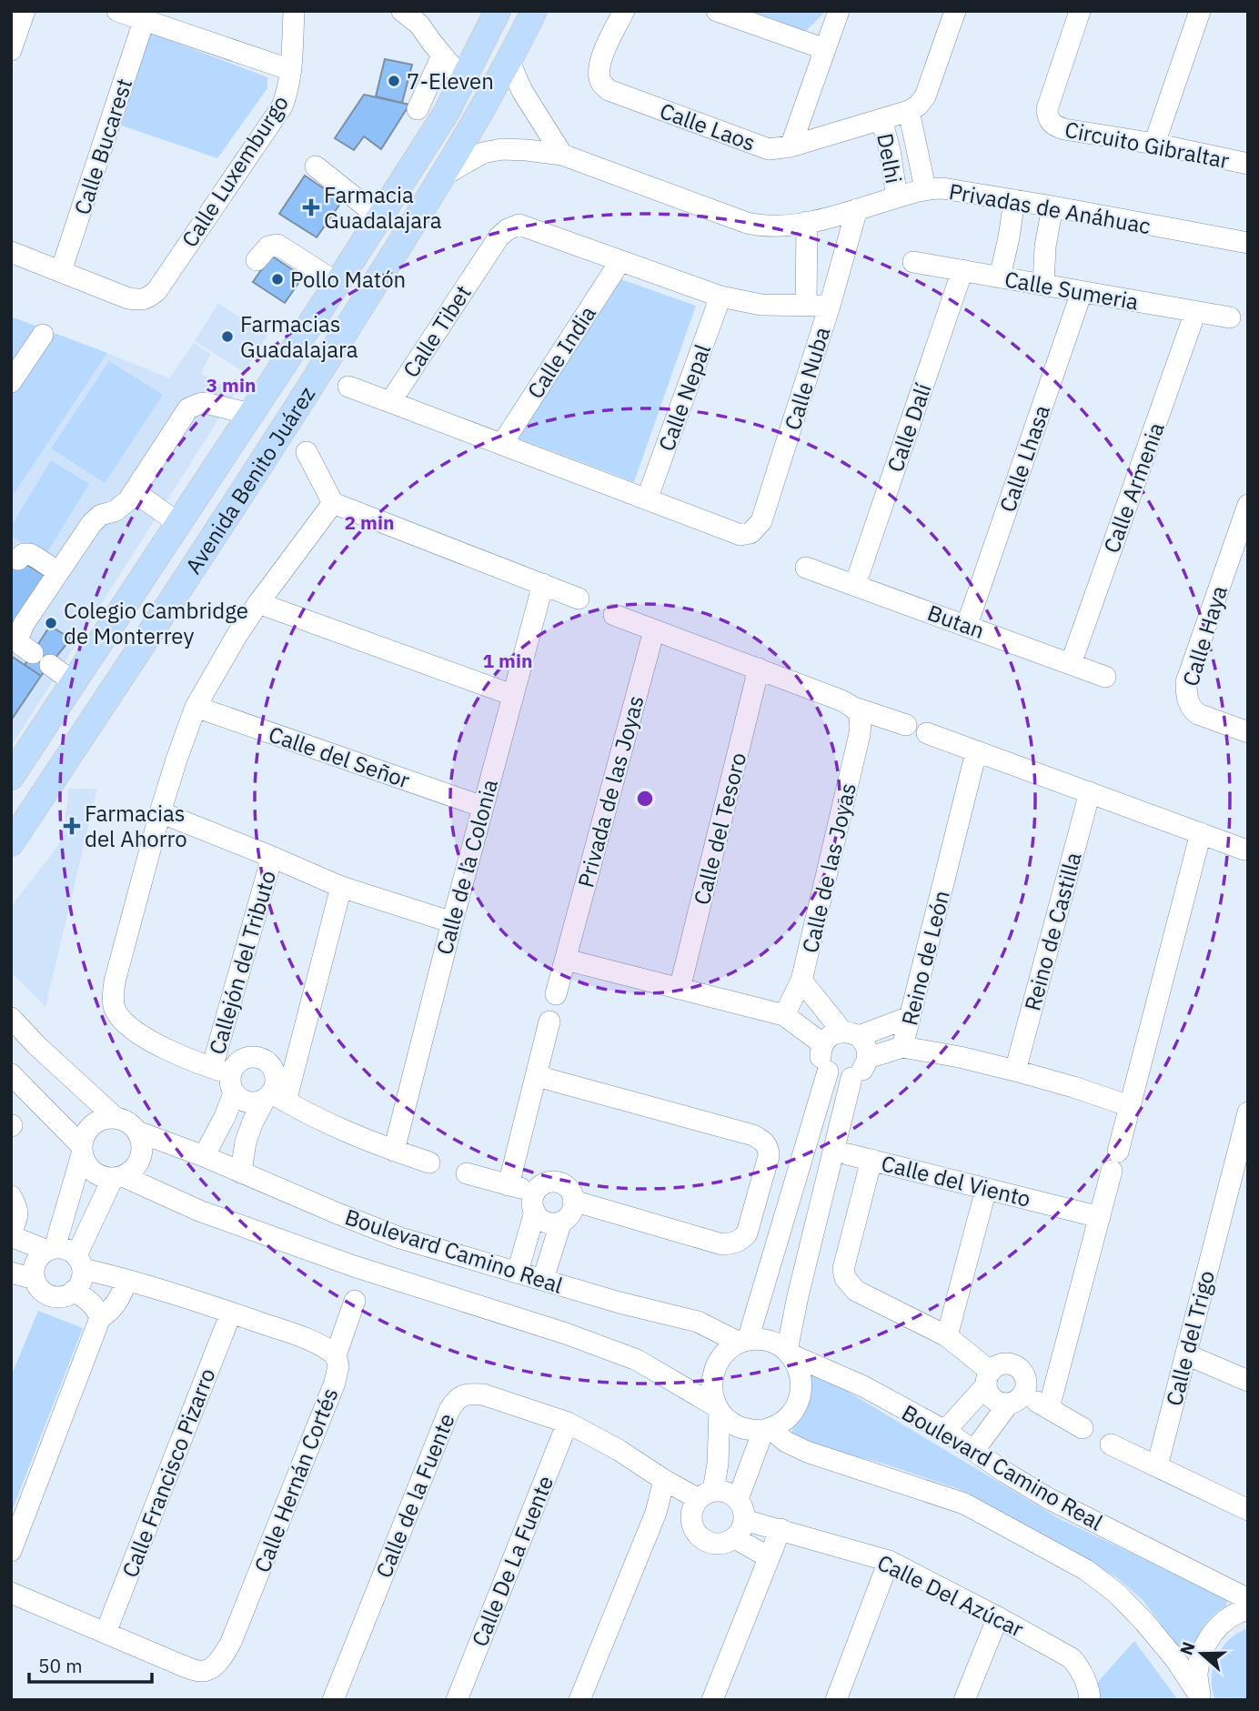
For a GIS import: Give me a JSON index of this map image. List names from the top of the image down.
{
  "streets": {
    "main road": ["Avenida Benito Juárez"],
    "street": [
      "Calle Laos",
      "Circuito Gibraltar",
      "Calle Bucarest",
      "Delhi",
      "Calle Luxemburgo",
      "Privadas de Anáhuac",
      "Calle Sumeria",
      "Calle Tibet",
      "Calle India",
      "Calle Nuba",
      "Calle Nepal",
      "Calle Dalí",
      "Calle Lhasa",
      "Calle Armenia",
      "Butan",
      "Calle Haya",
      "Calle del Señor",
      "Privada de las Joyas",
      "Calle del Tesoro",
      "Calle de la Colonia",
      "Calle de las Joyas",
      "Reino de Castilla",
      "Reino de León",
      "Callejón del Tributo",
      "Calle del Viento",
      "Boulevard Camino Real",
      "Calle del Trigo",
      "Calle Francisco Pizarro",
      "Calle Hernán Cortés",
      "Calle de la Fuente",
      "Calle De La Fuente",
      "Calle Del Azúcar"
    ]
  },
  "crossings": [
    ["Calle Laos", "Delhi"],
    ["Calle Bucarest", "Calle Luxemburgo"],
    ["Delhi", "Privadas de Anáhuac"],
    ["Privadas de Anáhuac", "Calle Nuba"],
    ["Privadas de Anáhuac", "Avenida Benito Juárez"],
    ["Calle Sumeria", "Calle Dalí"],
    ["Calle Sumeria", "Calle Lhasa"],
    ["Calle Sumeria", "Calle Armenia"],
    ["Calle Tibet", "Calle India"],
    ["Calle Tibet", "Calle Nuba"],
    ["Calle Tibet", "Calle Nepal"],
    ["Calle Dalí", "Butan"],
    ["Calle Lhasa", "Butan"],
    ["Calle Armenia", "Butan"],
    ["Calle del Señor", "Calle de la Colonia"],
    ["Reino de Castilla", "Reino de León"],
    ["Callejón del Tributo", "Boulevard Camino Real"],
    ["Calle Francisco Pizarro", "Calle Hernán Cortés"],
    ["Calle de la Fuente", "Calle De La Fuente"]
  ],
  "places": {
    "other": [
      "7-Eleven",
      "Pollo Matón",
      "Farmacias Guadalajara",
      "Colegio Cambridge de Monterrey"
    ],
    "health": ["Farmacia Guadalajara", "Farmacias del Ahorro"]
  },
  "scale_bar": "50 m",
  "north": "left",
  "rings": ["3 min", "2 min", "1 min"]
}
